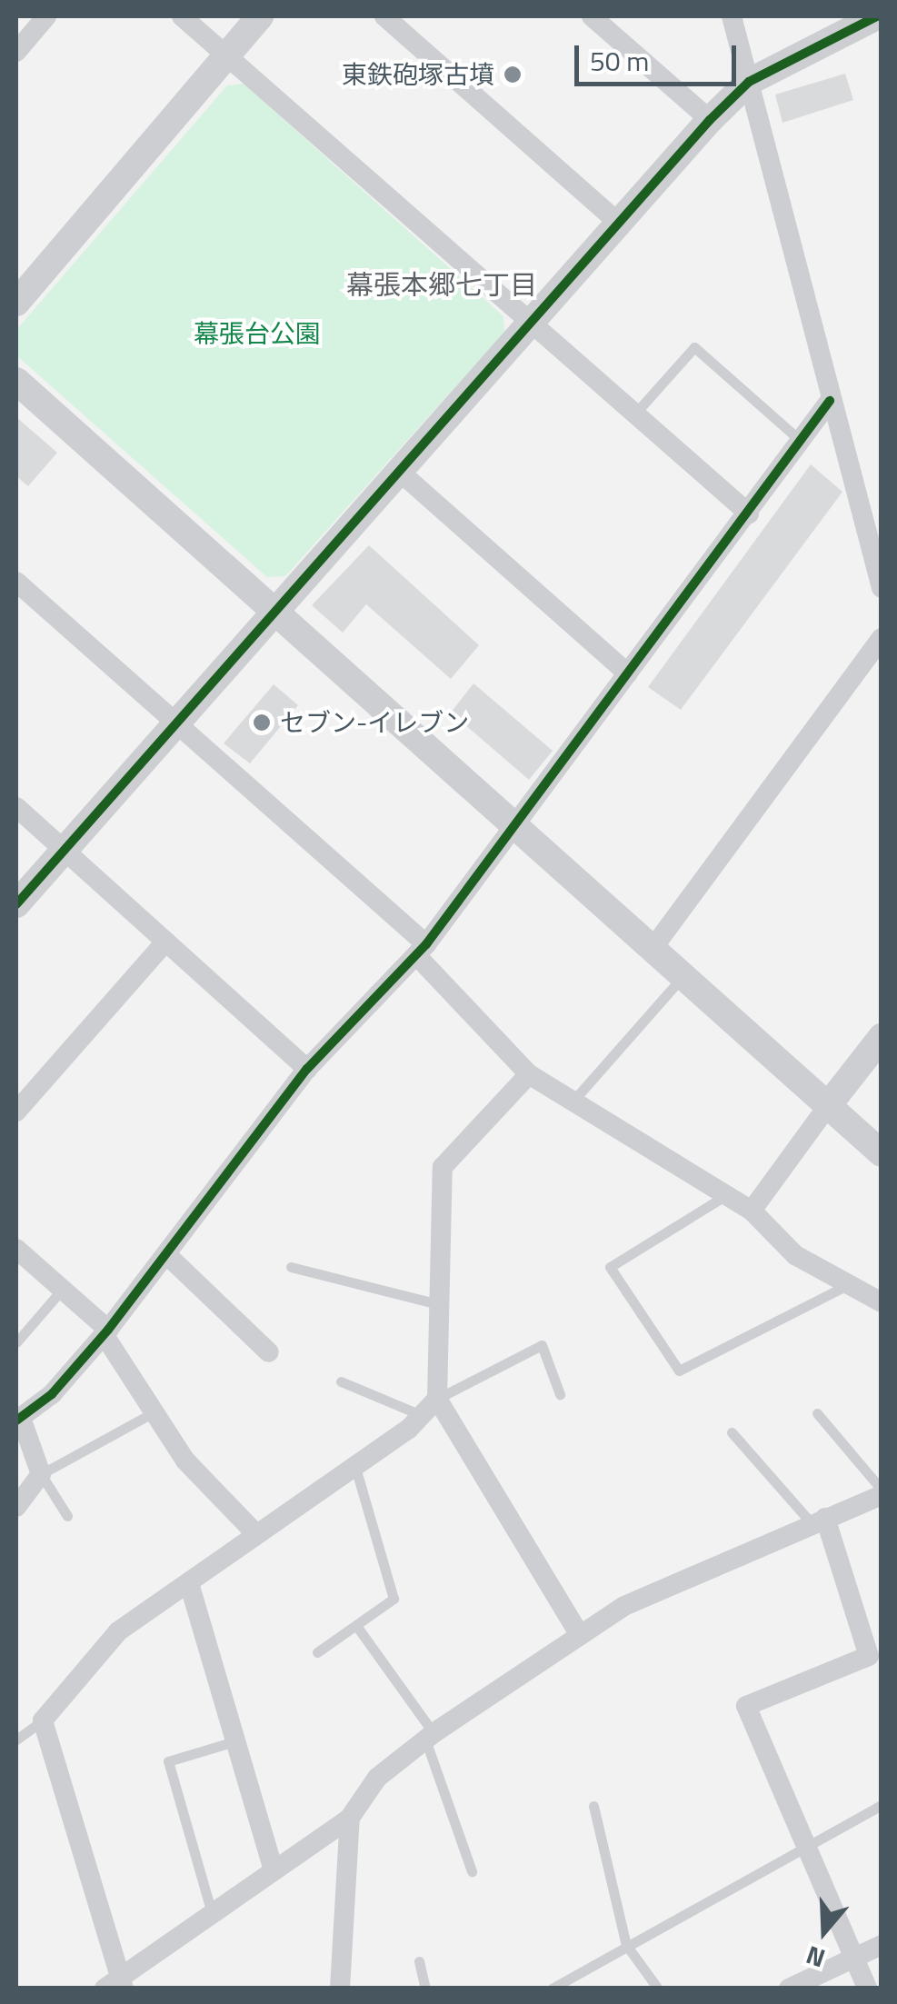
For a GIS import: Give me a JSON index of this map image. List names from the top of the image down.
{
  "districts": ["幕張本郷七丁目"],
  "parks": ["幕張台公園"],
  "places": ["東鉄砲塚古墳", "セブン-イレブン"],
  "scale_bar": "50 m",
  "north": "bottom"
}
